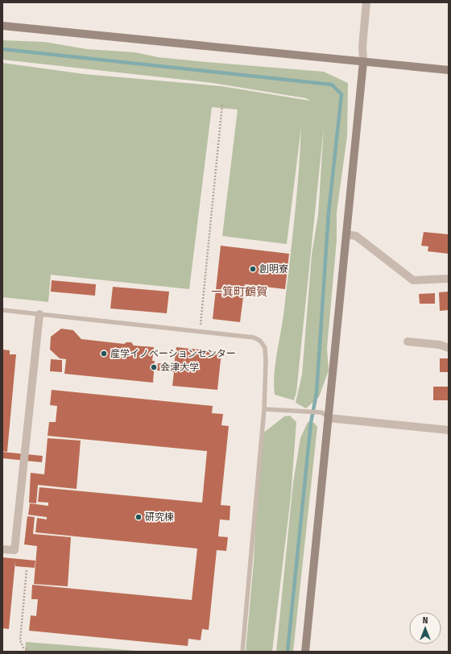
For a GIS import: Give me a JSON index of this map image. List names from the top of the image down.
{
  "districts": ["一箕町鶴賀"],
  "places": [
    "創明寮",
    "産学イノベーションセンター",
    "会津大学",
    "研究棟"
  ],
  "north": "top"
}
